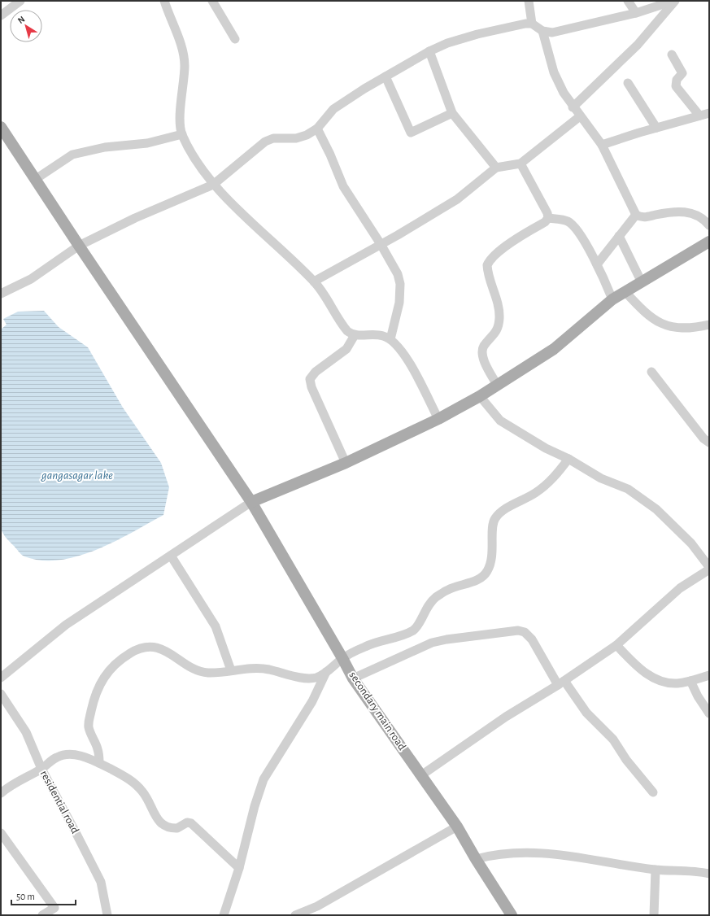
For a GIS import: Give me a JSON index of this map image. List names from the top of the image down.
{
  "streets": {
    "main road": ["secondary main road"],
    "street": ["residential road"]
  },
  "water": ["gangasagar lake"],
  "scale_bar": "50 m",
  "north": "top left"
}
